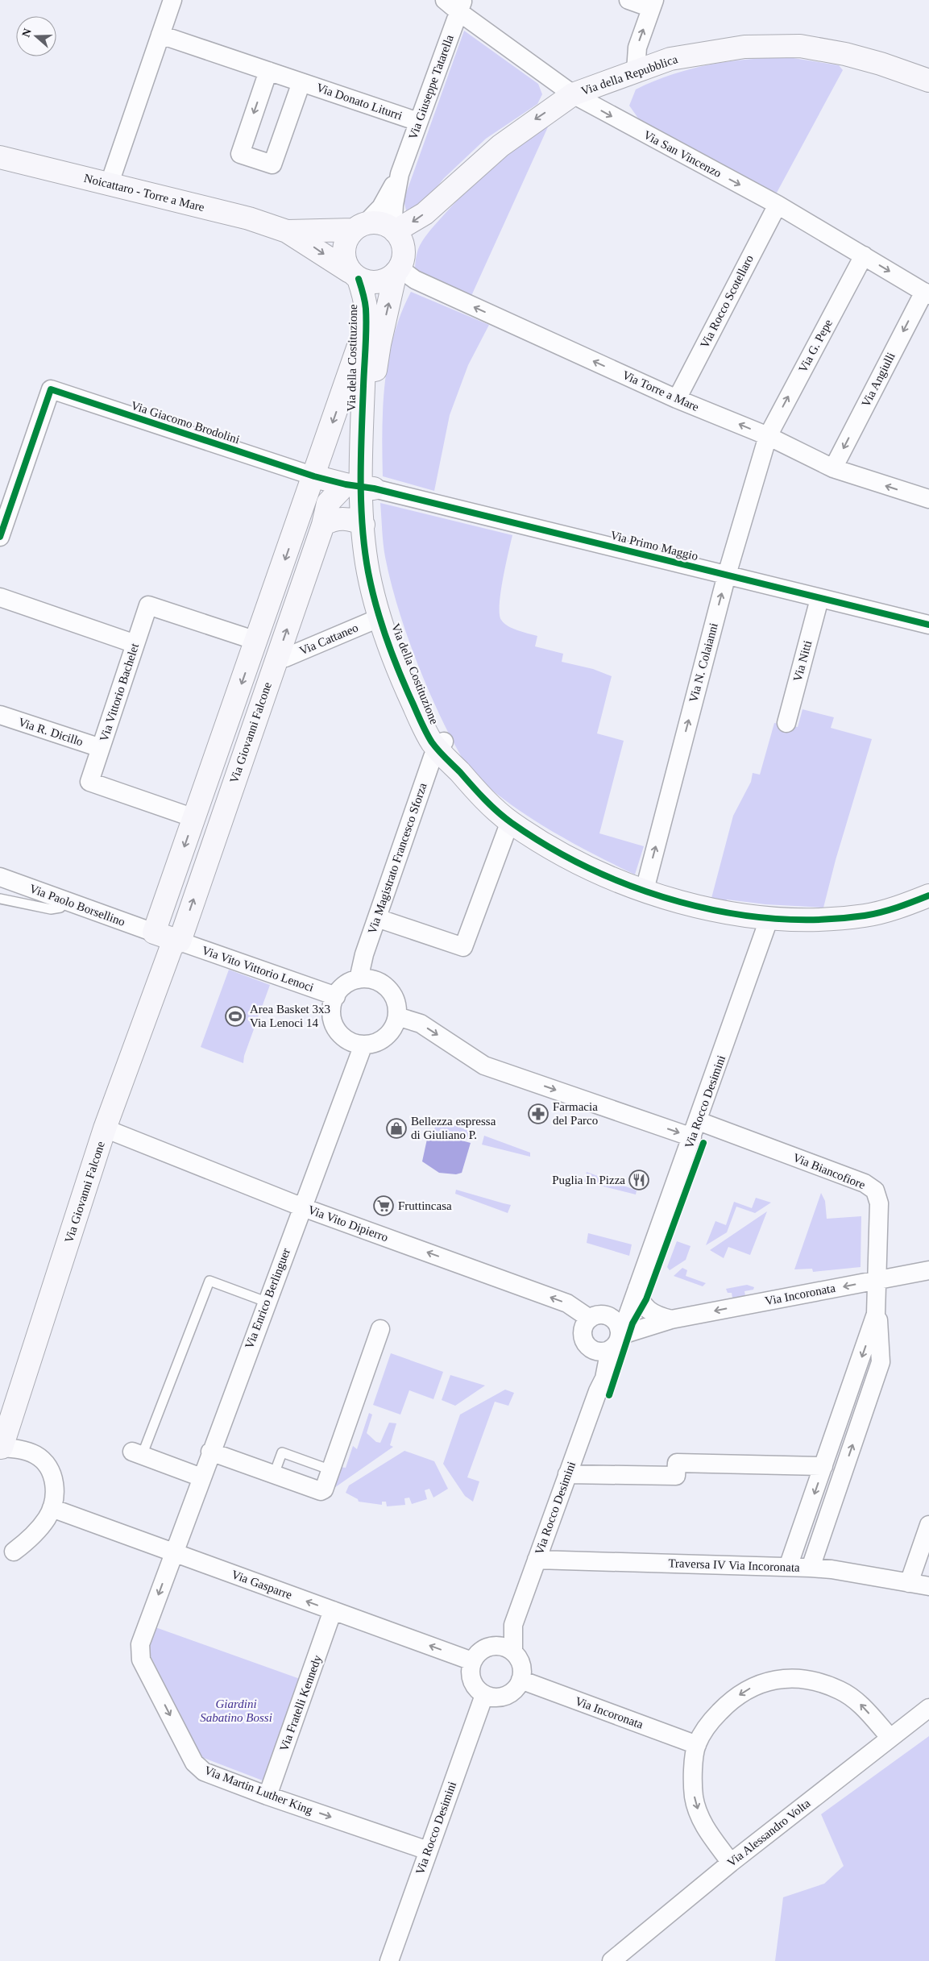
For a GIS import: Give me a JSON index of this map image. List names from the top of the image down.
{
  "streets": {
    "street": [
      "Via della Repubblica",
      "Via Giuseppe Tatarella",
      "Via Donato Liturri",
      "Via San Vincenzo",
      "Noicattaro - Torre a Mare",
      "Via Rocco Scotellaro",
      "Via G. Pepe",
      "Via della Costituzione",
      "Via Angiulli",
      "Via Torre a Mare",
      "Via Giacomo Brodolini",
      "Via Primo Maggio",
      "Via Cattaneo",
      "Via Nitti",
      "Via N. Colaianni",
      "Via Vittorio Bachelet",
      "Via R. Dicillo",
      "Via Giovanni Falcone",
      "Via Magistrato Francesco Sforza",
      "Via Paolo Borsellino",
      "Via Vito Vittorio Lenoci",
      "Via Rocco Desimini",
      "Via Biancofiore",
      "Via Vito Dipierro",
      "Via Incoronata",
      "Via Enrico Berlinguer",
      "Traversa IV Via Incoronata",
      "Via Gasparre",
      "Via Fratelli Kennedy",
      "Via Martin Luther King",
      "Via Alessandro Volta"
    ]
  },
  "crossings": [
    ["Via della Repubblica", "Via Giuseppe Tatarella"],
    ["Via della Repubblica", "Via San Vincenzo"],
    ["Via della Repubblica", "Noicattaro - Torre a Mare"],
    ["Via della Repubblica", "Via della Costituzione"],
    ["Via della Repubblica", "Via Torre a Mare"],
    ["Via Giuseppe Tatarella", "Via Donato Liturri"],
    ["Via Giuseppe Tatarella", "Via San Vincenzo"],
    ["Via Giuseppe Tatarella", "Noicattaro - Torre a Mare"],
    ["Via Giuseppe Tatarella", "Via della Costituzione"],
    ["Via Giuseppe Tatarella", "Via Torre a Mare"],
    ["Via San Vincenzo", "Via Rocco Scotellaro"],
    ["Via San Vincenzo", "Via G. Pepe"],
    ["Via San Vincenzo", "Via Angiulli"],
    ["Noicattaro - Torre a Mare", "Via della Costituzione"],
    ["Noicattaro - Torre a Mare", "Via Torre a Mare"],
    ["Via Rocco Scotellaro", "Via Torre a Mare"],
    ["Via G. Pepe", "Via Torre a Mare"],
    ["Via G. Pepe", "Via N. Colaianni"],
    ["Via della Costituzione", "Via Torre a Mare"],
    ["Via della Costituzione", "Via Primo Maggio"],
    ["Via della Costituzione", "Via Cattaneo"],
    ["Via della Costituzione", "Via N. Colaianni"],
    ["Via della Costituzione", "Via Giovanni Falcone"],
    ["Via della Costituzione", "Via Magistrato Francesco Sforza"],
    ["Via della Costituzione", "Via Rocco Desimini"],
    ["Via Angiulli", "Via Torre a Mare"],
    ["Via Torre a Mare", "Via N. Colaianni"],
    ["Via Primo Maggio", "Via Nitti"],
    ["Via Primo Maggio", "Via N. Colaianni"],
    ["Via Primo Maggio", "Via Giovanni Falcone"],
    ["Via Cattaneo", "Via Giovanni Falcone"],
    ["Via Vittorio Bachelet", "Via R. Dicillo"],
    ["Via Giovanni Falcone", "Via Paolo Borsellino"],
    ["Via Giovanni Falcone", "Via Vito Vittorio Lenoci"],
    ["Via Giovanni Falcone", "Via Vito Dipierro"],
    ["Via Magistrato Francesco Sforza", "Via Vito Vittorio Lenoci"],
    ["Via Magistrato Francesco Sforza", "Via Enrico Berlinguer"],
    ["Via Paolo Borsellino", "Via Vito Vittorio Lenoci"],
    ["Via Vito Vittorio Lenoci", "Via Enrico Berlinguer"],
    ["Via Rocco Desimini", "Via Biancofiore"],
    ["Via Rocco Desimini", "Via Vito Dipierro"],
    ["Via Rocco Desimini", "Via Incoronata"],
    ["Via Rocco Desimini", "Traversa IV Via Incoronata"],
    ["Via Rocco Desimini", "Via Gasparre"],
    ["Via Rocco Desimini", "Via Martin Luther King"],
    ["Via Biancofiore", "Via Incoronata"],
    ["Via Vito Dipierro", "Via Incoronata"],
    ["Via Vito Dipierro", "Via Enrico Berlinguer"],
    ["Via Incoronata", "Via Gasparre"],
    ["Via Enrico Berlinguer", "Via Gasparre"],
    ["Via Enrico Berlinguer", "Via Martin Luther King"],
    ["Via Gasparre", "Via Fratelli Kennedy"],
    ["Via Gasparre", "Via Martin Luther King"],
    ["Via Fratelli Kennedy", "Via Martin Luther King"]
  ],
  "one_way": [
    "Via della Repubblica",
    "Via San Vincenzo",
    "Via G. Pepe",
    "Via Angiulli",
    "Via Torre a Mare",
    "Via N. Colaianni",
    "Via Vito Dipierro",
    "Via Gasparre",
    "Via Martin Luther King"
  ],
  "parks": ["Giardini Sabatino Bossi"],
  "places": {
    "sports": ["Area Basket 3x3 Via Lenoci 14"],
    "pharmacy": ["Farmacia del Parco"],
    "shop": ["Bellezza espressa di Giuliano P."],
    "restaurant": ["Puglia In Pizza"],
    "supermarket": ["Fruttincasa"]
  },
  "north": "left"
}
